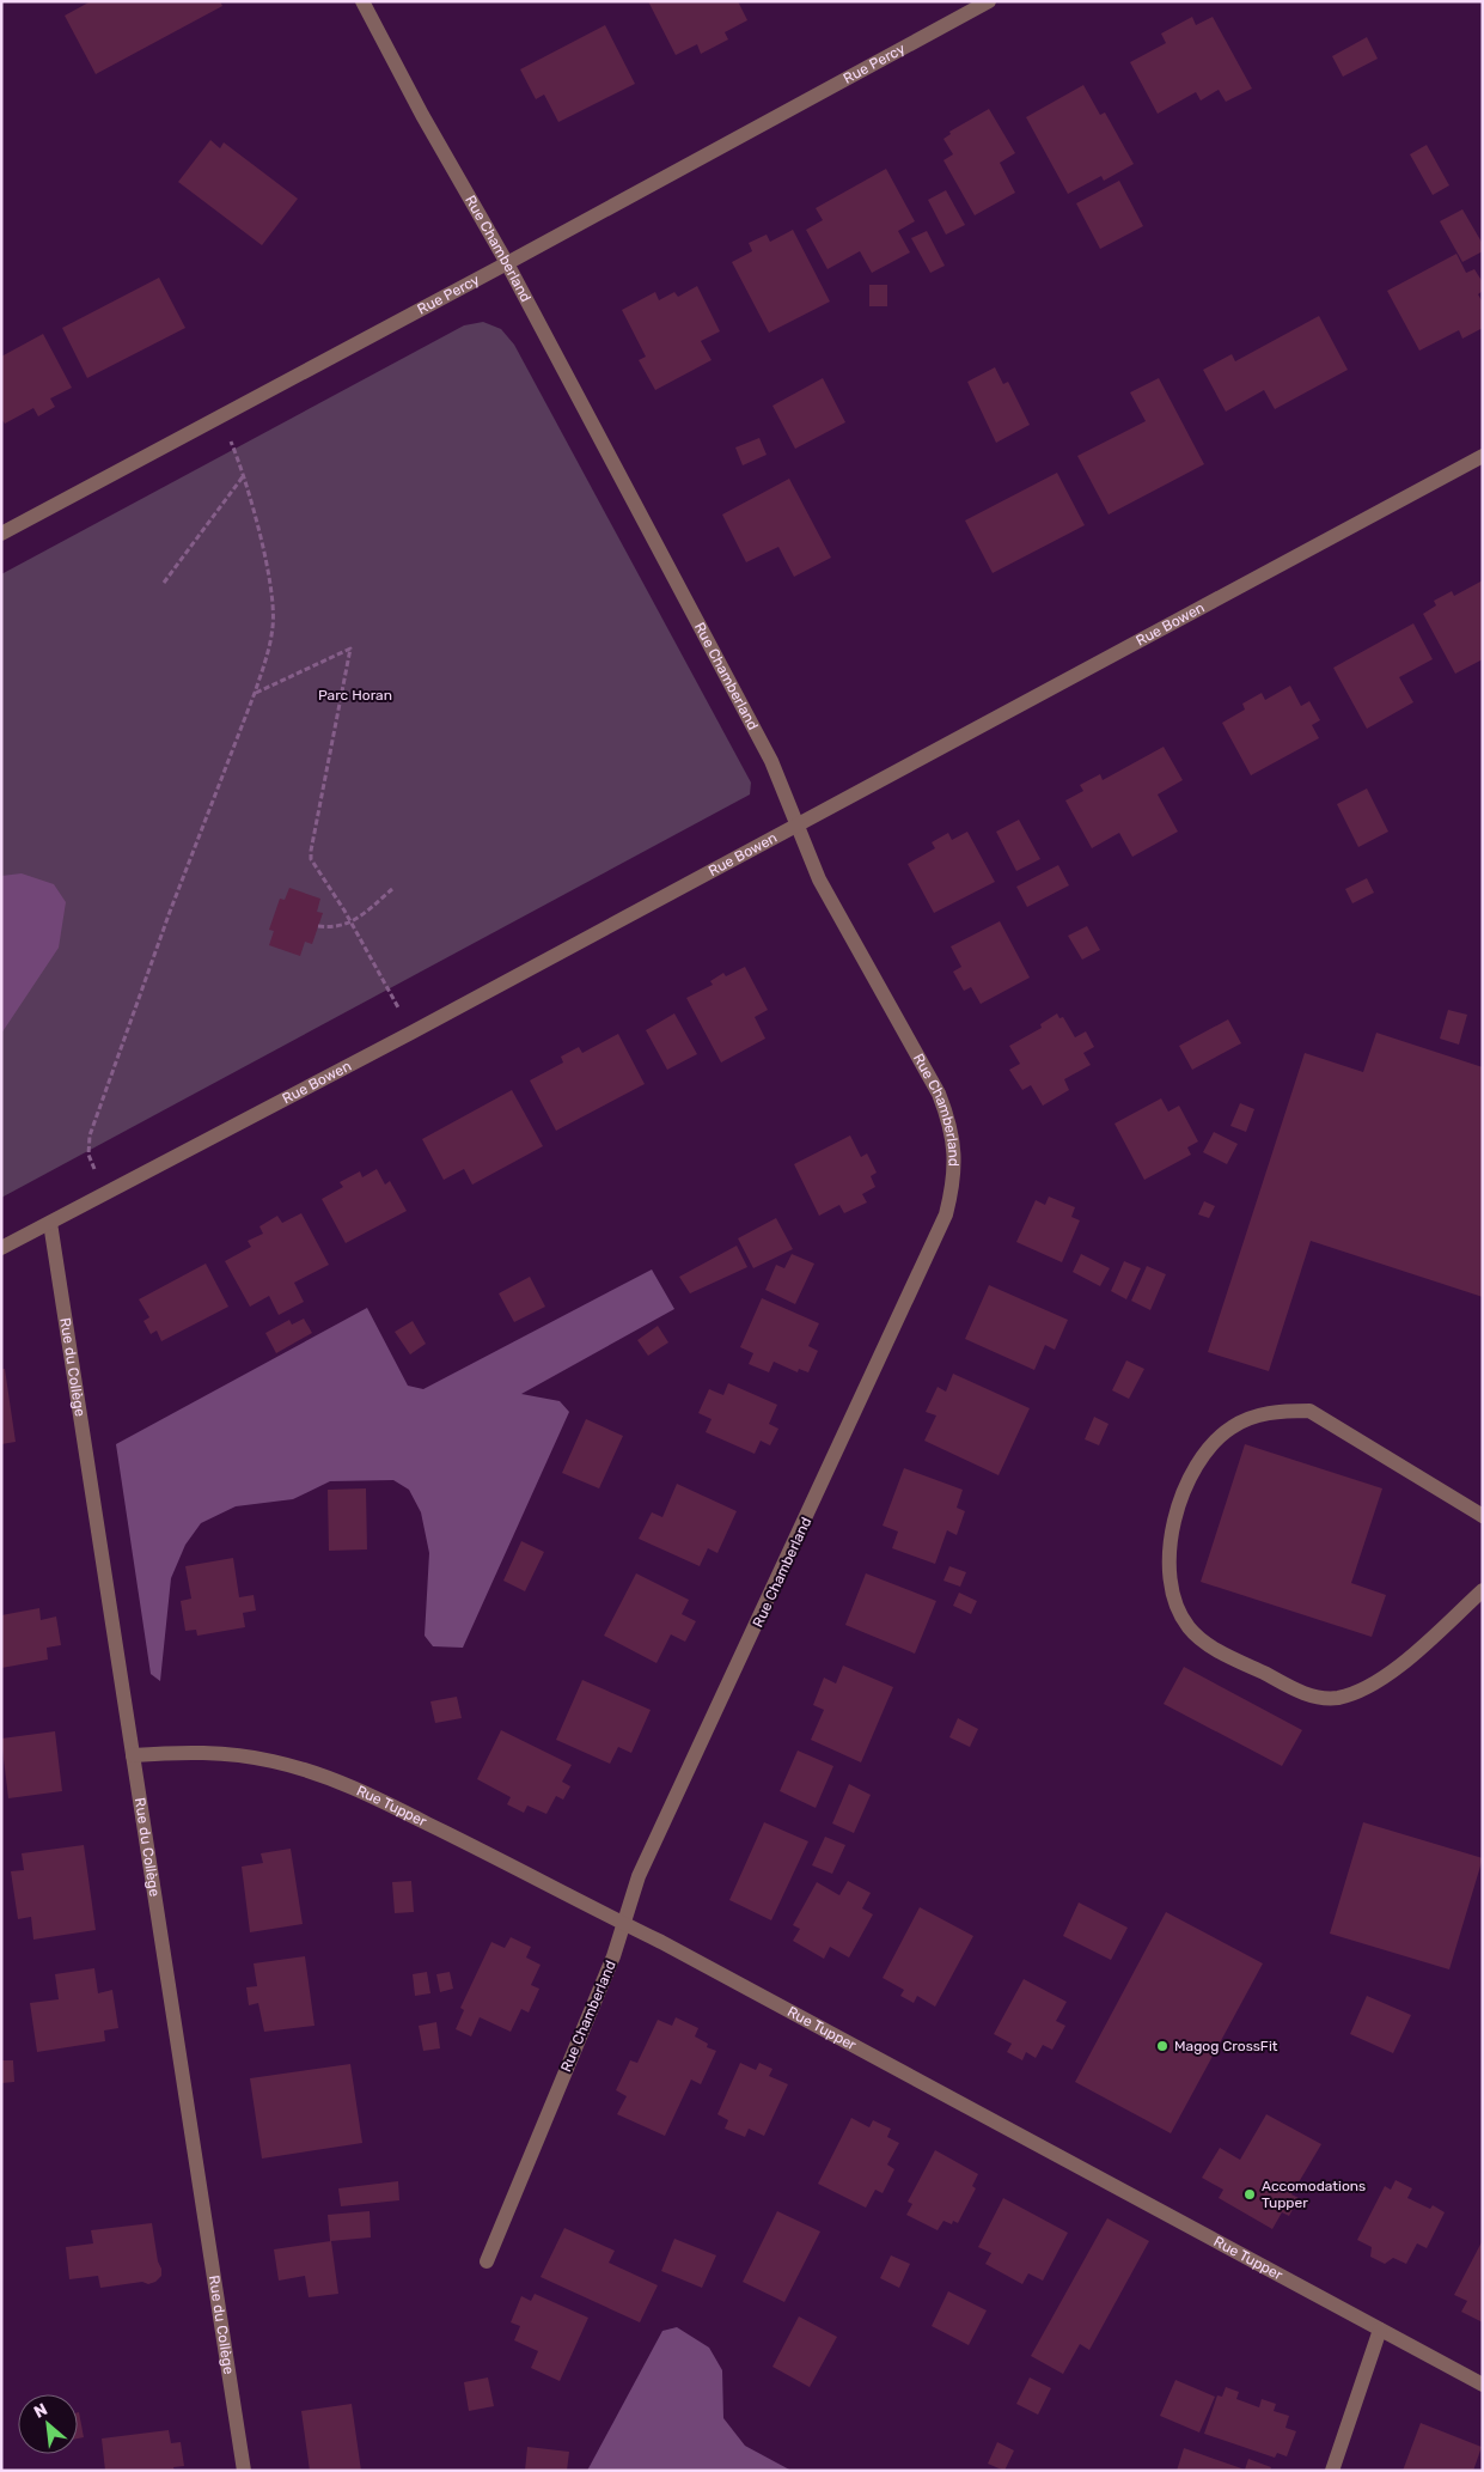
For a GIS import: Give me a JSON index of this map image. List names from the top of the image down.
{
  "streets": {
    "street": [
      "Rue Percy",
      "Rue Chamberland",
      "Rue Bowen",
      "Rue du Collège",
      "Rue Tupper"
    ]
  },
  "crossings": [
    ["Rue Percy", "Rue Chamberland"],
    ["Rue Chamberland", "Rue Bowen"],
    ["Rue Chamberland", "Rue Tupper"],
    ["Rue Bowen", "Rue du Collège"],
    ["Rue du Collège", "Rue Tupper"]
  ],
  "parks": ["Parc Horan"],
  "places": ["Magog CrossFit", "Accomodations Tupper"],
  "north": "top left"
}
